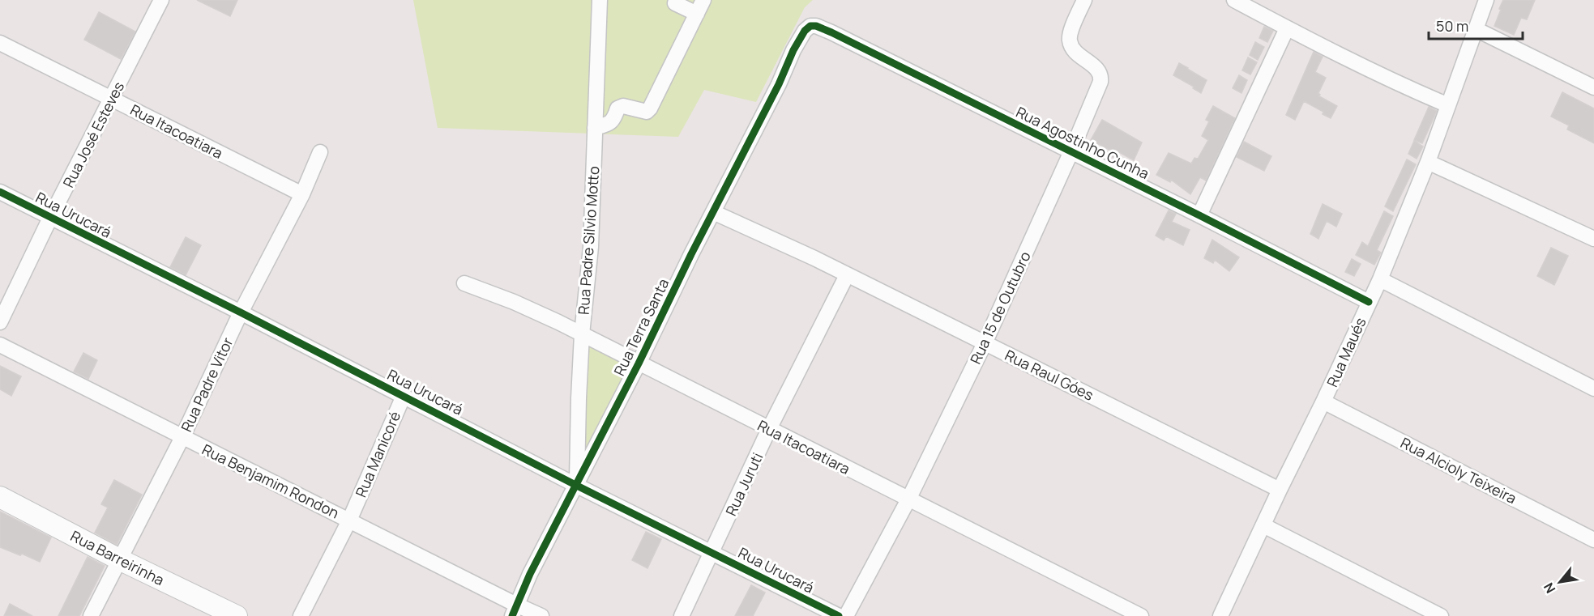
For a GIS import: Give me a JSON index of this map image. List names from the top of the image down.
{
  "streets": {
    "street": [
      "Rua Itacoatiara",
      "Rua José Esteves",
      "Rua Agostinho Cunha",
      "Rua Urucará",
      "Rua Padre Silvio Motto",
      "Rua 15 de Outubro",
      "Rua Terra Santa",
      "Rua Maués",
      "Rua Raul Góes",
      "Rua Padre Vitor",
      "Rua Manicoré",
      "Rua Alcioly Teixeira",
      "Rua Benjamim Rondon",
      "Rua Juruti",
      "Rua Barreirinha"
    ]
  },
  "crossings": [
    ["Rua Itacoatiara", "Rua José Esteves"],
    ["Rua Itacoatiara", "Rua Padre Silvio Motto"],
    ["Rua Itacoatiara", "Rua 15 de Outubro"],
    ["Rua Itacoatiara", "Rua Terra Santa"],
    ["Rua Itacoatiara", "Rua Padre Vitor"],
    ["Rua Itacoatiara", "Rua Juruti"],
    ["Rua José Esteves", "Rua Urucará"],
    ["Rua Agostinho Cunha", "Rua 15 de Outubro"],
    ["Rua Agostinho Cunha", "Rua Terra Santa"],
    ["Rua Agostinho Cunha", "Rua Maués"],
    ["Rua Urucará", "Rua Padre Silvio Motto"],
    ["Rua Urucará", "Rua Terra Santa"],
    ["Rua Urucará", "Rua Padre Vitor"],
    ["Rua Urucará", "Rua Manicoré"],
    ["Rua Urucará", "Rua Juruti"],
    ["Rua Padre Silvio Motto", "Rua Terra Santa"],
    ["Rua 15 de Outubro", "Rua Raul Góes"],
    ["Rua Terra Santa", "Rua Raul Góes"],
    ["Rua Terra Santa", "Rua Benjamim Rondon"],
    ["Rua Maués", "Rua Raul Góes"],
    ["Rua Maués", "Rua Alcioly Teixeira"],
    ["Rua Raul Góes", "Rua Juruti"],
    ["Rua Padre Vitor", "Rua Benjamim Rondon"],
    ["Rua Padre Vitor", "Rua Barreirinha"],
    ["Rua Manicoré", "Rua Benjamim Rondon"]
  ],
  "scale_bar": "50 m",
  "north": "bottom left"
}
